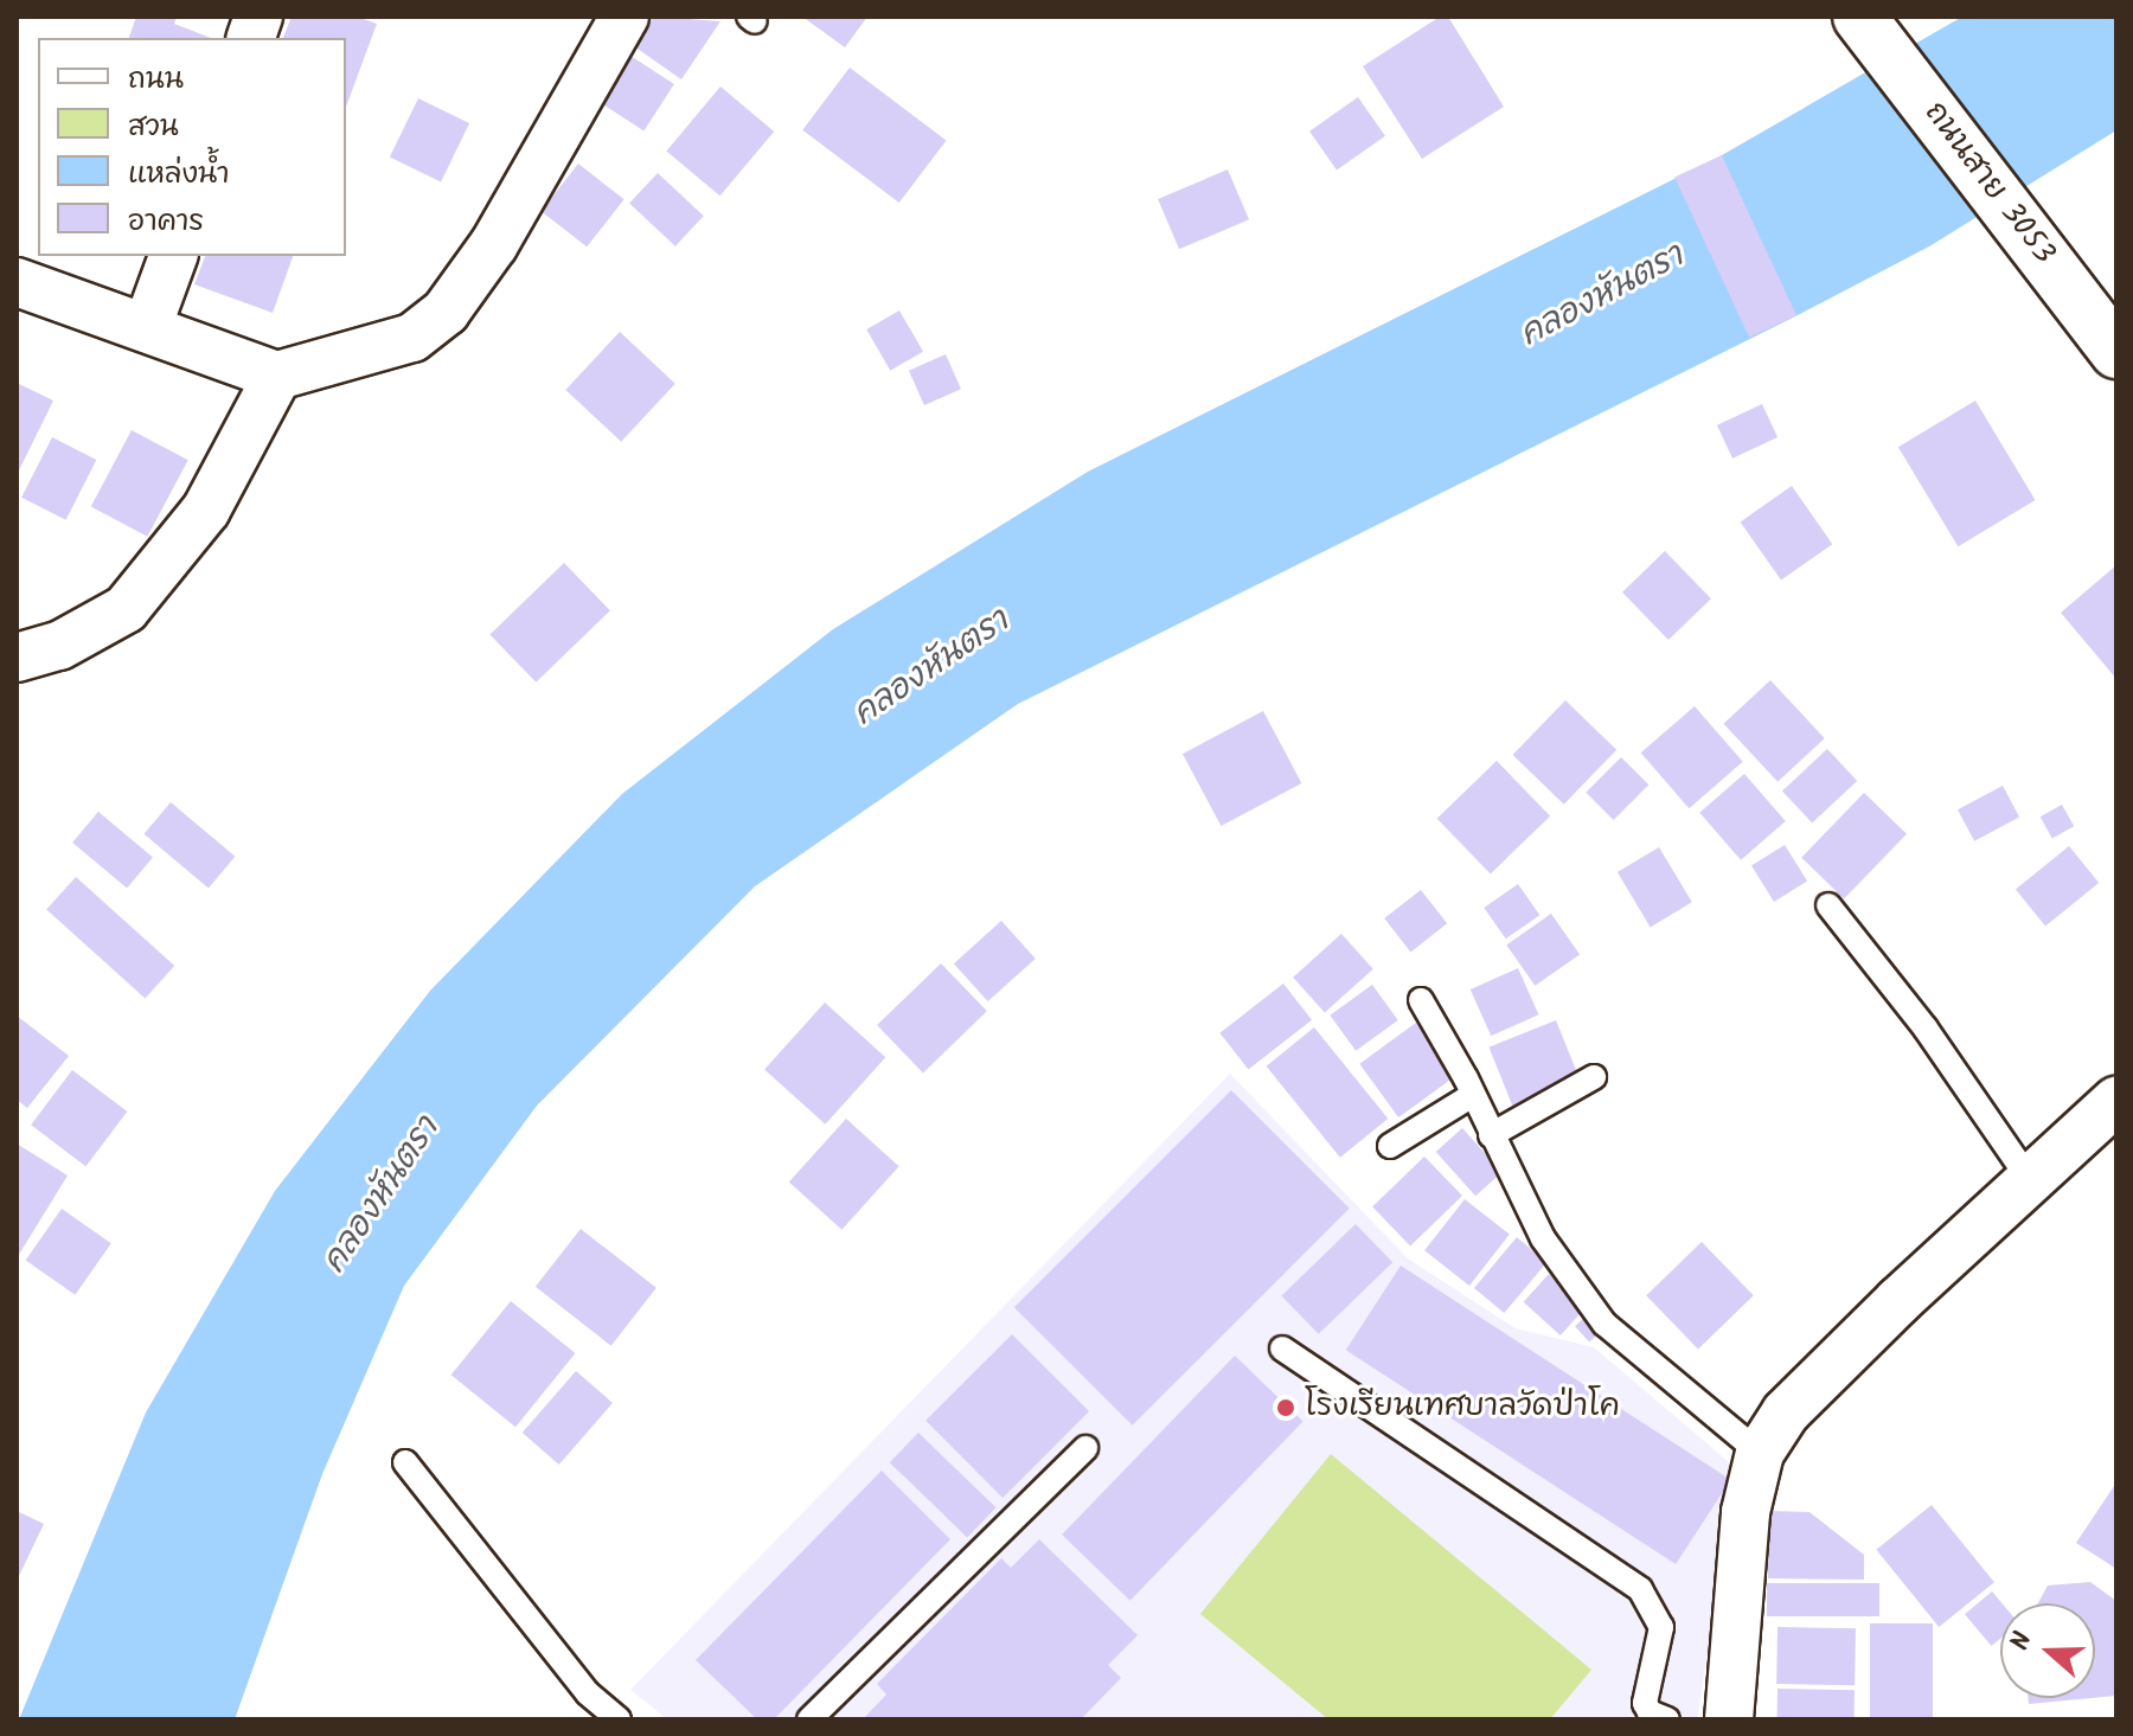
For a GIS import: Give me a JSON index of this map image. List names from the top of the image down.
{
  "streets": {
    "main road": ["ถนนสาย 3053"]
  },
  "water": ["คลองหันตรา"],
  "places": ["โรงเรียนเทศบาลวัดป่าโค"],
  "legend": [
    "ถนน",
    "สวน",
    "แหล่งน้ำ",
    "อาคาร"
  ],
  "north": "left"
}
